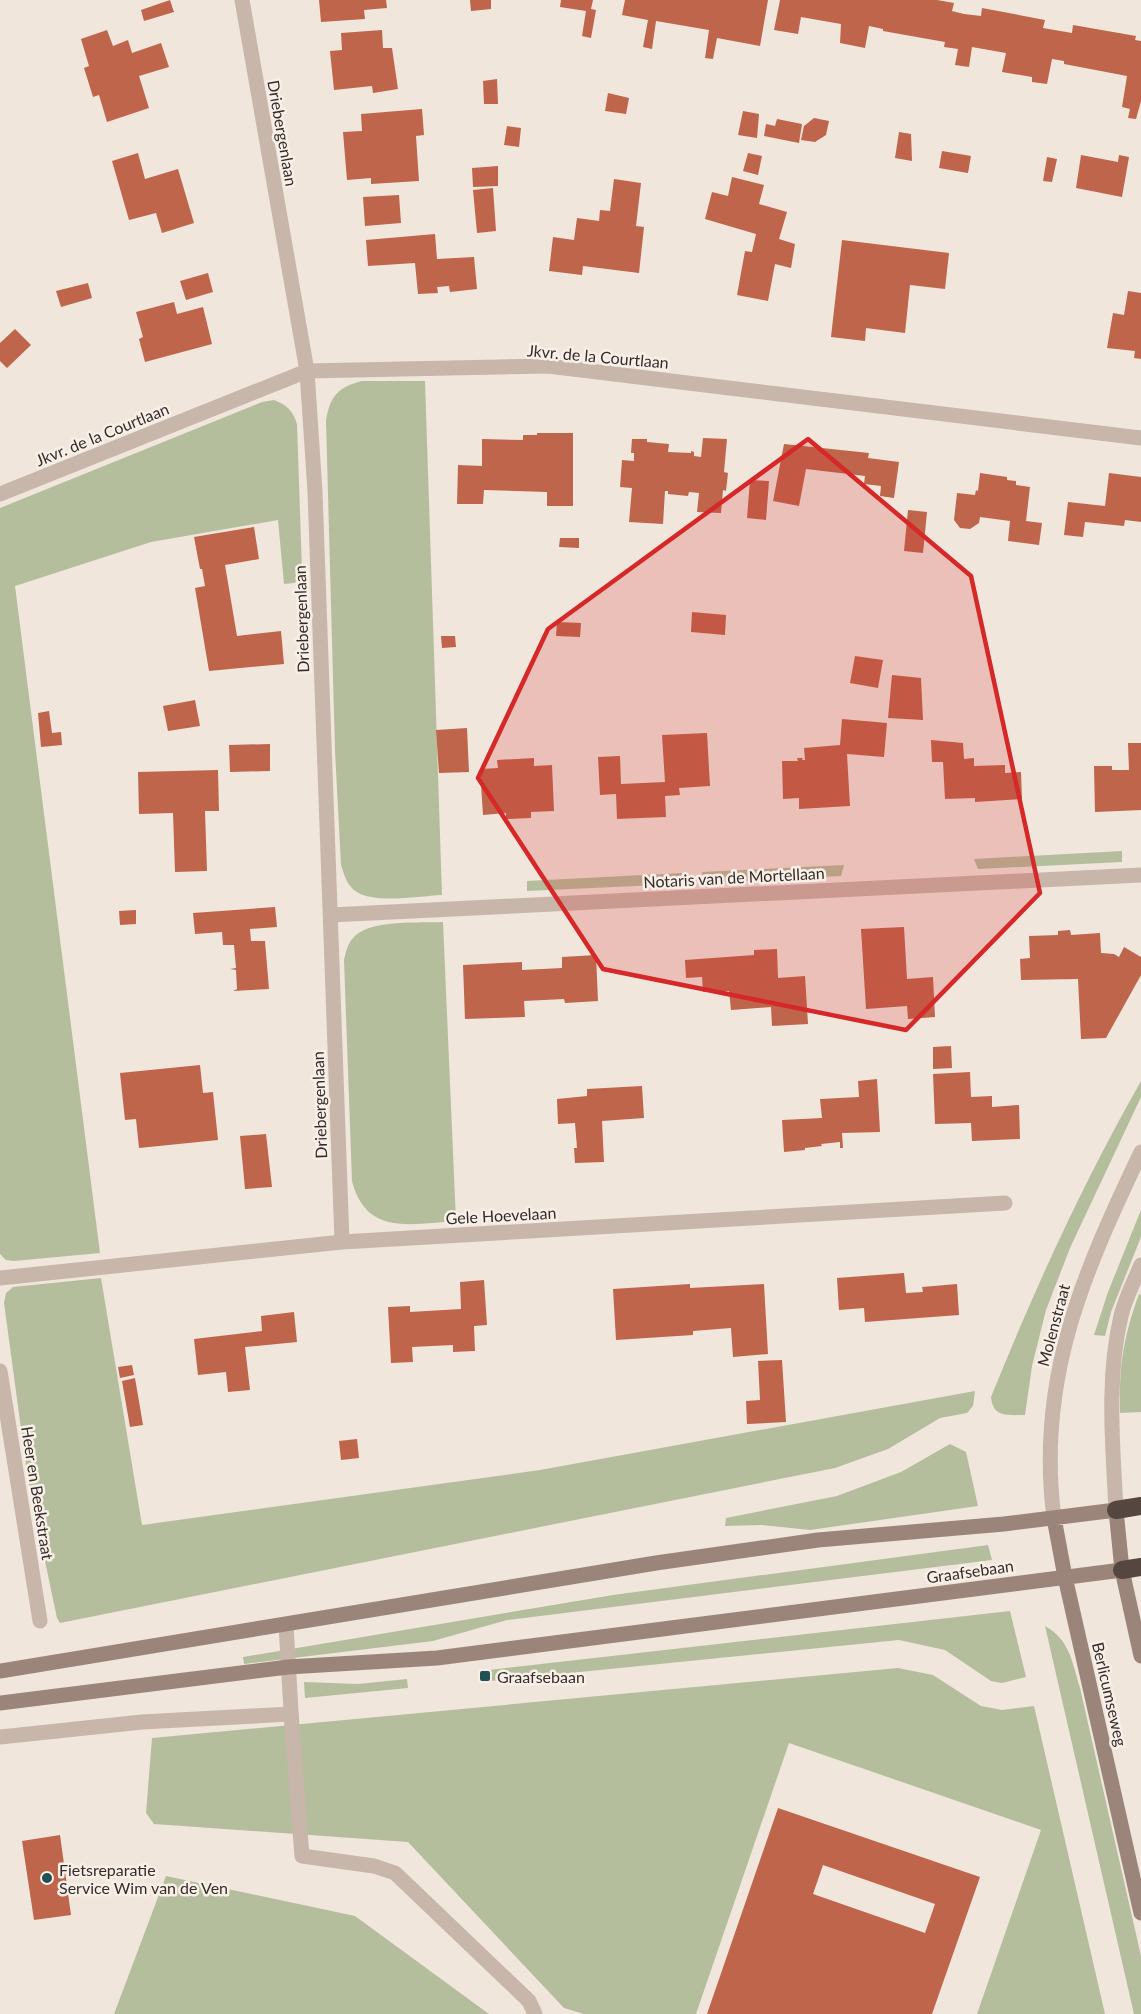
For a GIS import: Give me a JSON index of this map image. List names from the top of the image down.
{
  "streets": {
    "main road": ["Graafsebaan", "Berlicumseweg"],
    "street": [
      "Driebergenlaan",
      "Jkvr. de la Courtlaan",
      "Notaris van de Mortellaan",
      "Gele Hoevelaan",
      "Molenstraat",
      "Heer en Beekstraat"
    ]
  },
  "crossings": [
    ["Driebergenlaan", "Jkvr. de la Courtlaan"],
    ["Driebergenlaan", "Notaris van de Mortellaan"],
    ["Driebergenlaan", "Gele Hoevelaan"],
    ["Molenstraat", "Berlicumseweg"],
    ["Graafsebaan", "Berlicumseweg"]
  ],
  "places": {
    "transit": ["Graafsebaan"],
    "other": ["Fietsreparatie Service Wim van de Ven"]
  }
}
